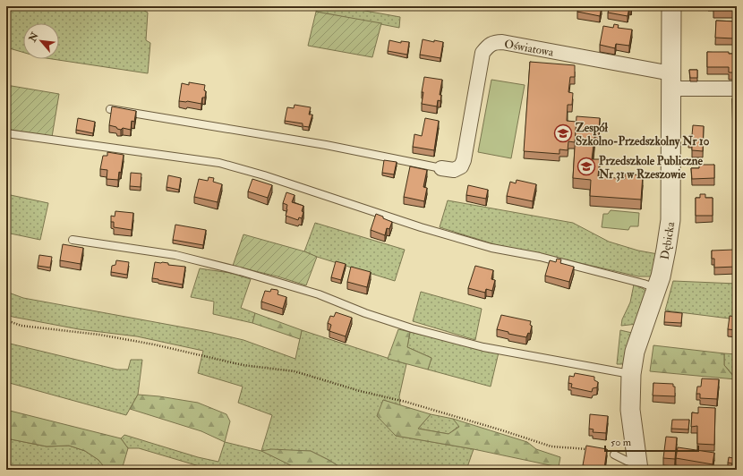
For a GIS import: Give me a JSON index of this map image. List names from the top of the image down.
{
  "streets": {
    "street": ["Oświatowa", "Dębicka"]
  },
  "crossings": [
    ["Oświatowa", "Dębicka"]
  ],
  "places": {
    "school or university": ["Zespół Szkolno-Przedszkolny Nr 10", "Przedszkole Publiczne Nr 31 w Rzeszowie"]
  },
  "scale_bar": "50 m",
  "north": "top left"
}
